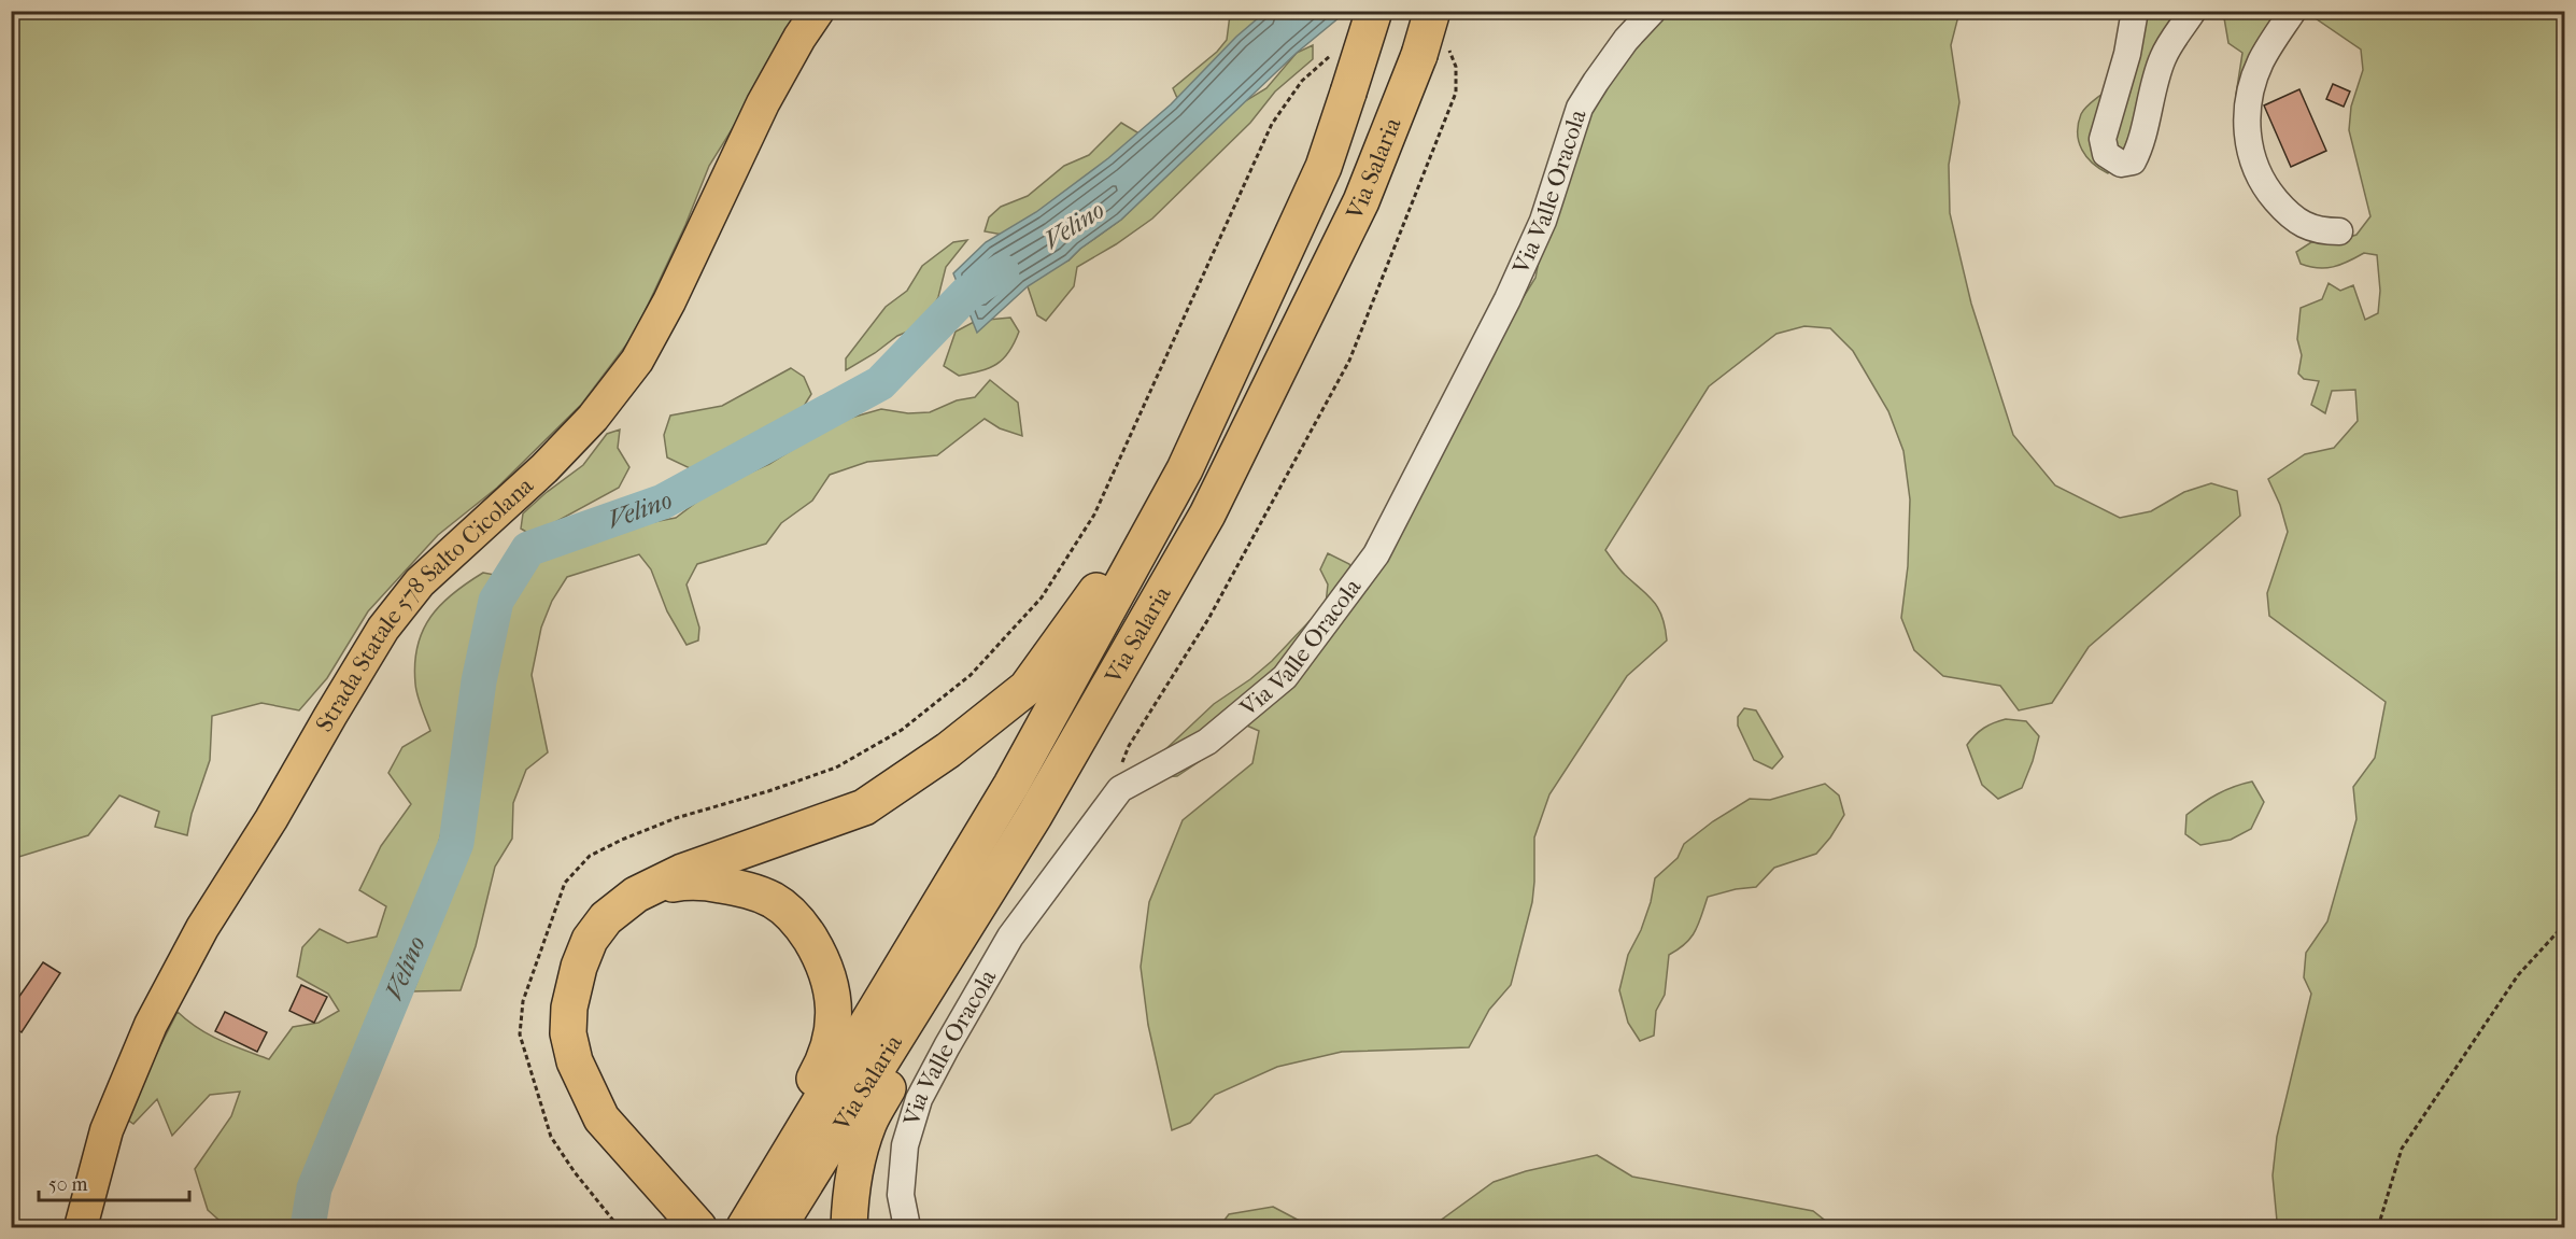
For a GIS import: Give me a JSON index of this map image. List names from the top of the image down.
{
  "streets": {
    "highway": ["Via Salaria"],
    "main road": ["Strada Statale 578 Salto Cicolana"],
    "street": ["Via Valle Oracola"]
  },
  "water": ["Velino"],
  "scale_bar": "50 m"
}
